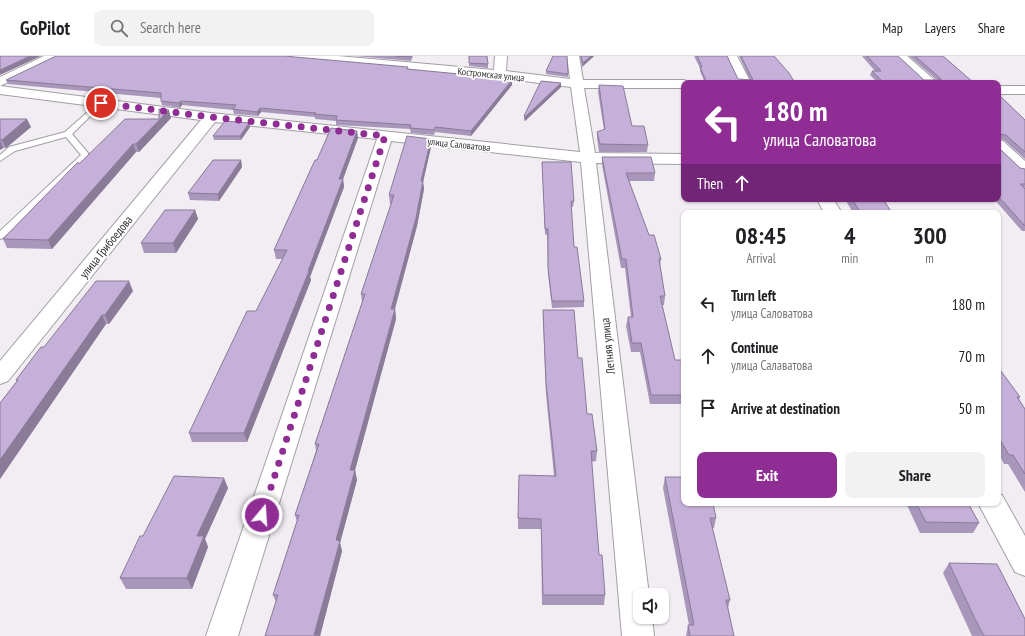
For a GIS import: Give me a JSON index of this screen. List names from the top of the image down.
{
  "streets": {
    "street": [
      "Костромская улица",
      "улица Саловатова",
      "улица Грибоедова",
      "Летняя улица"
    ]
  },
  "crossings": [
    ["Костромская улица", "Летняя улица"],
    ["улица Саловатова", "улица Грибоедова"],
    ["улица Саловатова", "Летняя улица"]
  ],
  "page": {
    "header": "GoPilot",
    "search": "Search here",
    "nav": ["Map", "Layers", "Share"],
    "turn": ["180 m", "улица Саловатова"],
    "then": "Then",
    "eta": [
      "08:45",
      "Arrival",
      "4",
      "min",
      "300",
      "m"
    ],
    "list": [
      {
        "name": "Turn left",
        "note": "улица Саловатова",
        "value": "180 m"
      },
      {
        "name": "Continue",
        "note": "улица Салаватова",
        "value": "70 m"
      },
      {
        "name": "Arrive at destination",
        "value": "50 m"
      }
    ],
    "buttons": ["Exit", "Share"]
  }
}
